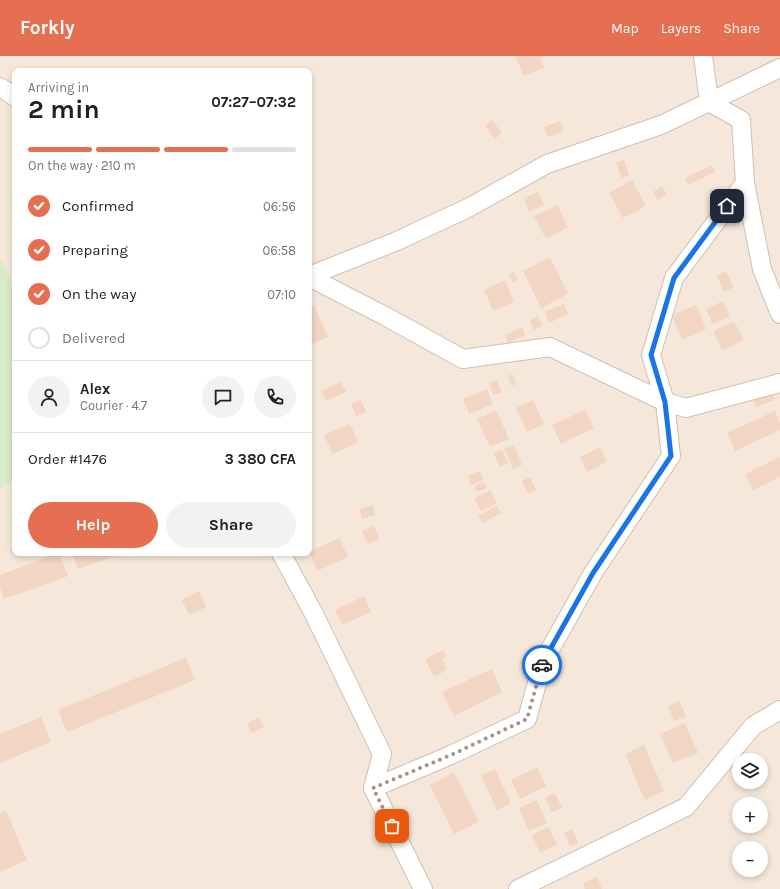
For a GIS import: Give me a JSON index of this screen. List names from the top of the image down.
{
  "page": {
    "header": "Forkly",
    "nav": ["Map", "Layers", "Share"],
    "heading": ["2 min", "Arriving in", "07:27–07:32"],
    "panel": [
      "Alex",
      "Courier · 4.7",
      "Order #1476",
      "3 380 CFA"
    ],
    "bar": "On the way · 210 m",
    "list": [
      ["Confirmed", "06:56"],
      ["Preparing", "06:58"],
      ["On the way", "07:10"],
      "Delivered"
    ],
    "buttons": ["Help", "Share"],
    "map_buttons": ["+", "−"]
  }
}
